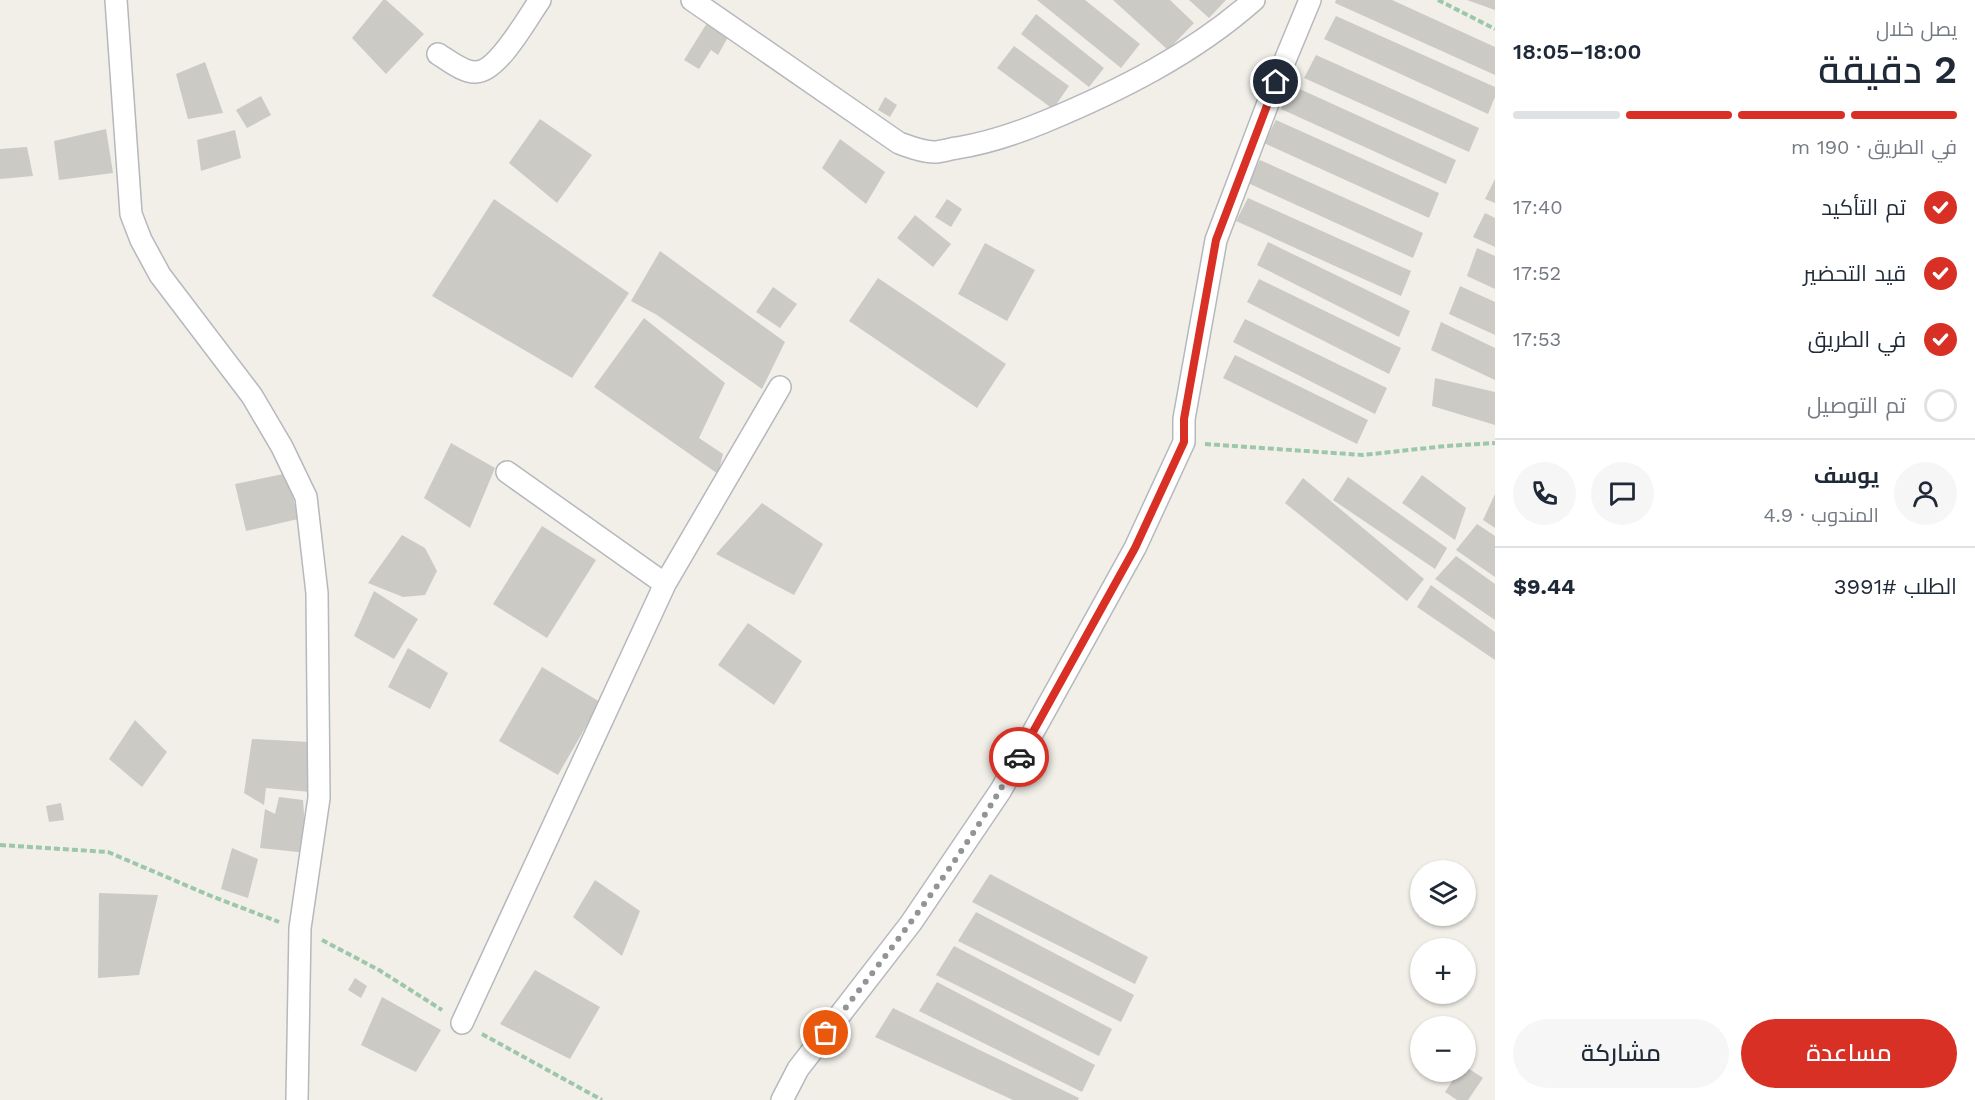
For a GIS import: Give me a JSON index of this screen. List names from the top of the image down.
{
  "page": {
    "heading": ["2 دقيقة", "يصل خلال", "18:00–18:05"],
    "panel": [
      "يوسف",
      "المندوب · 4.9",
      "الطلب #3991",
      "$9.44"
    ],
    "bar": "في الطريق · 190 m",
    "list": [
      ["تم التأكيد", "17:40"],
      ["قيد التحضير", "17:52"],
      ["في الطريق", "17:53"],
      "تم التوصيل"
    ],
    "map_buttons": ["+", "−"],
    "buttons": ["مساعدة", "مشاركة"]
  }
}
